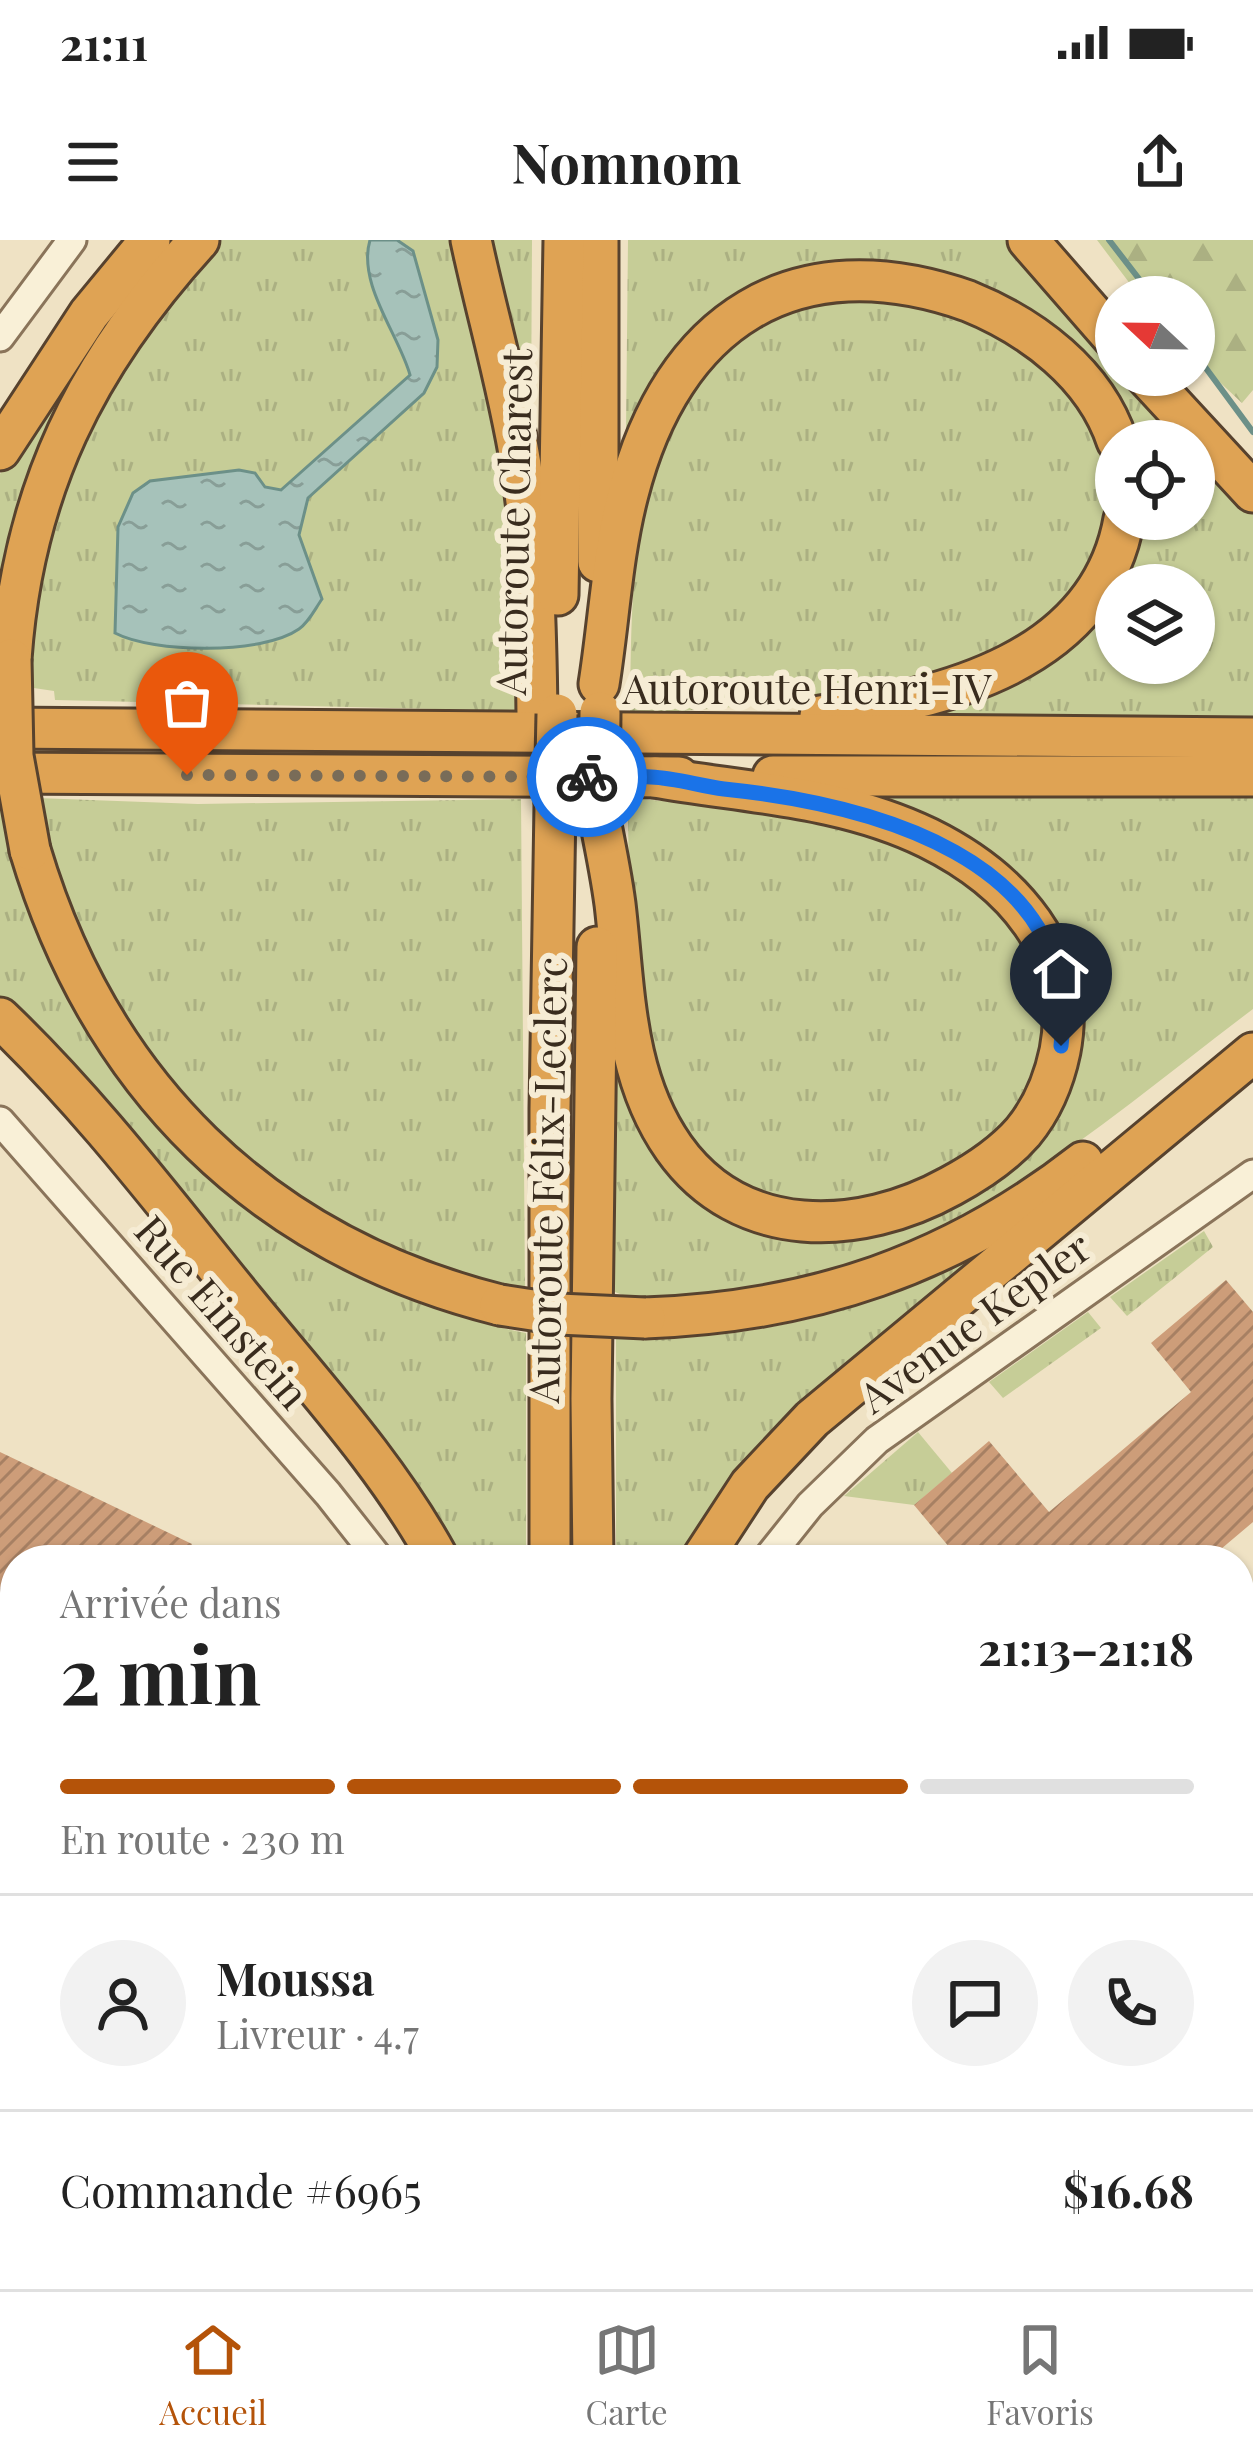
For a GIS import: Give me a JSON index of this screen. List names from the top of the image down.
{
  "streets": {
    "highway": ["Autoroute Charest", "Autoroute Henri-IV", "Autoroute Félix-Leclerc"],
    "street": ["Rue Einstein", "Avenue Kepler"]
  },
  "crossings": [
    ["Autoroute Charest", "Autoroute Félix-Leclerc"]
  ],
  "north": "left",
  "page": {
    "status": "21:11",
    "header": "Nomnom",
    "heading": ["2 min", "Arrivée dans", "21:13–21:18"],
    "panel": [
      "Moussa",
      "Livreur · 4.7",
      "Commande #6965",
      "$16.68"
    ],
    "bar": "En route · 230 m",
    "tabs": ["Accueil", "Carte", "Favoris"]
  }
}
